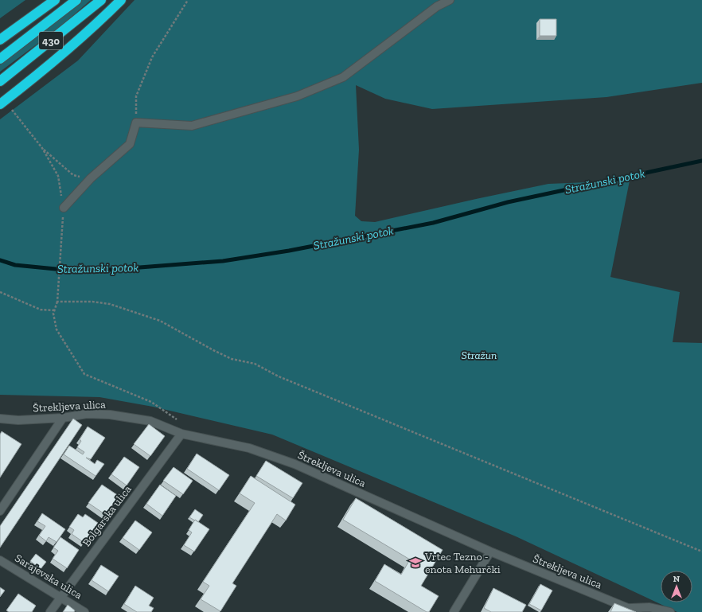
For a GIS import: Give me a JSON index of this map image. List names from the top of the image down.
{
  "streets": {
    "highway": ["430"],
    "street": ["Štrekljeva ulica", "Bolgarska ulica", "Sarajevska ulica"]
  },
  "crossings": [
    ["Štrekljeva ulica", "Bolgarska ulica"],
    ["Bolgarska ulica", "Sarajevska ulica"]
  ],
  "water": ["Stražunski potok"],
  "parks": ["Stražun"],
  "places": {
    "school or university": ["Vrtec Tezno - enota Mehurčki"]
  },
  "north": "top"
}
